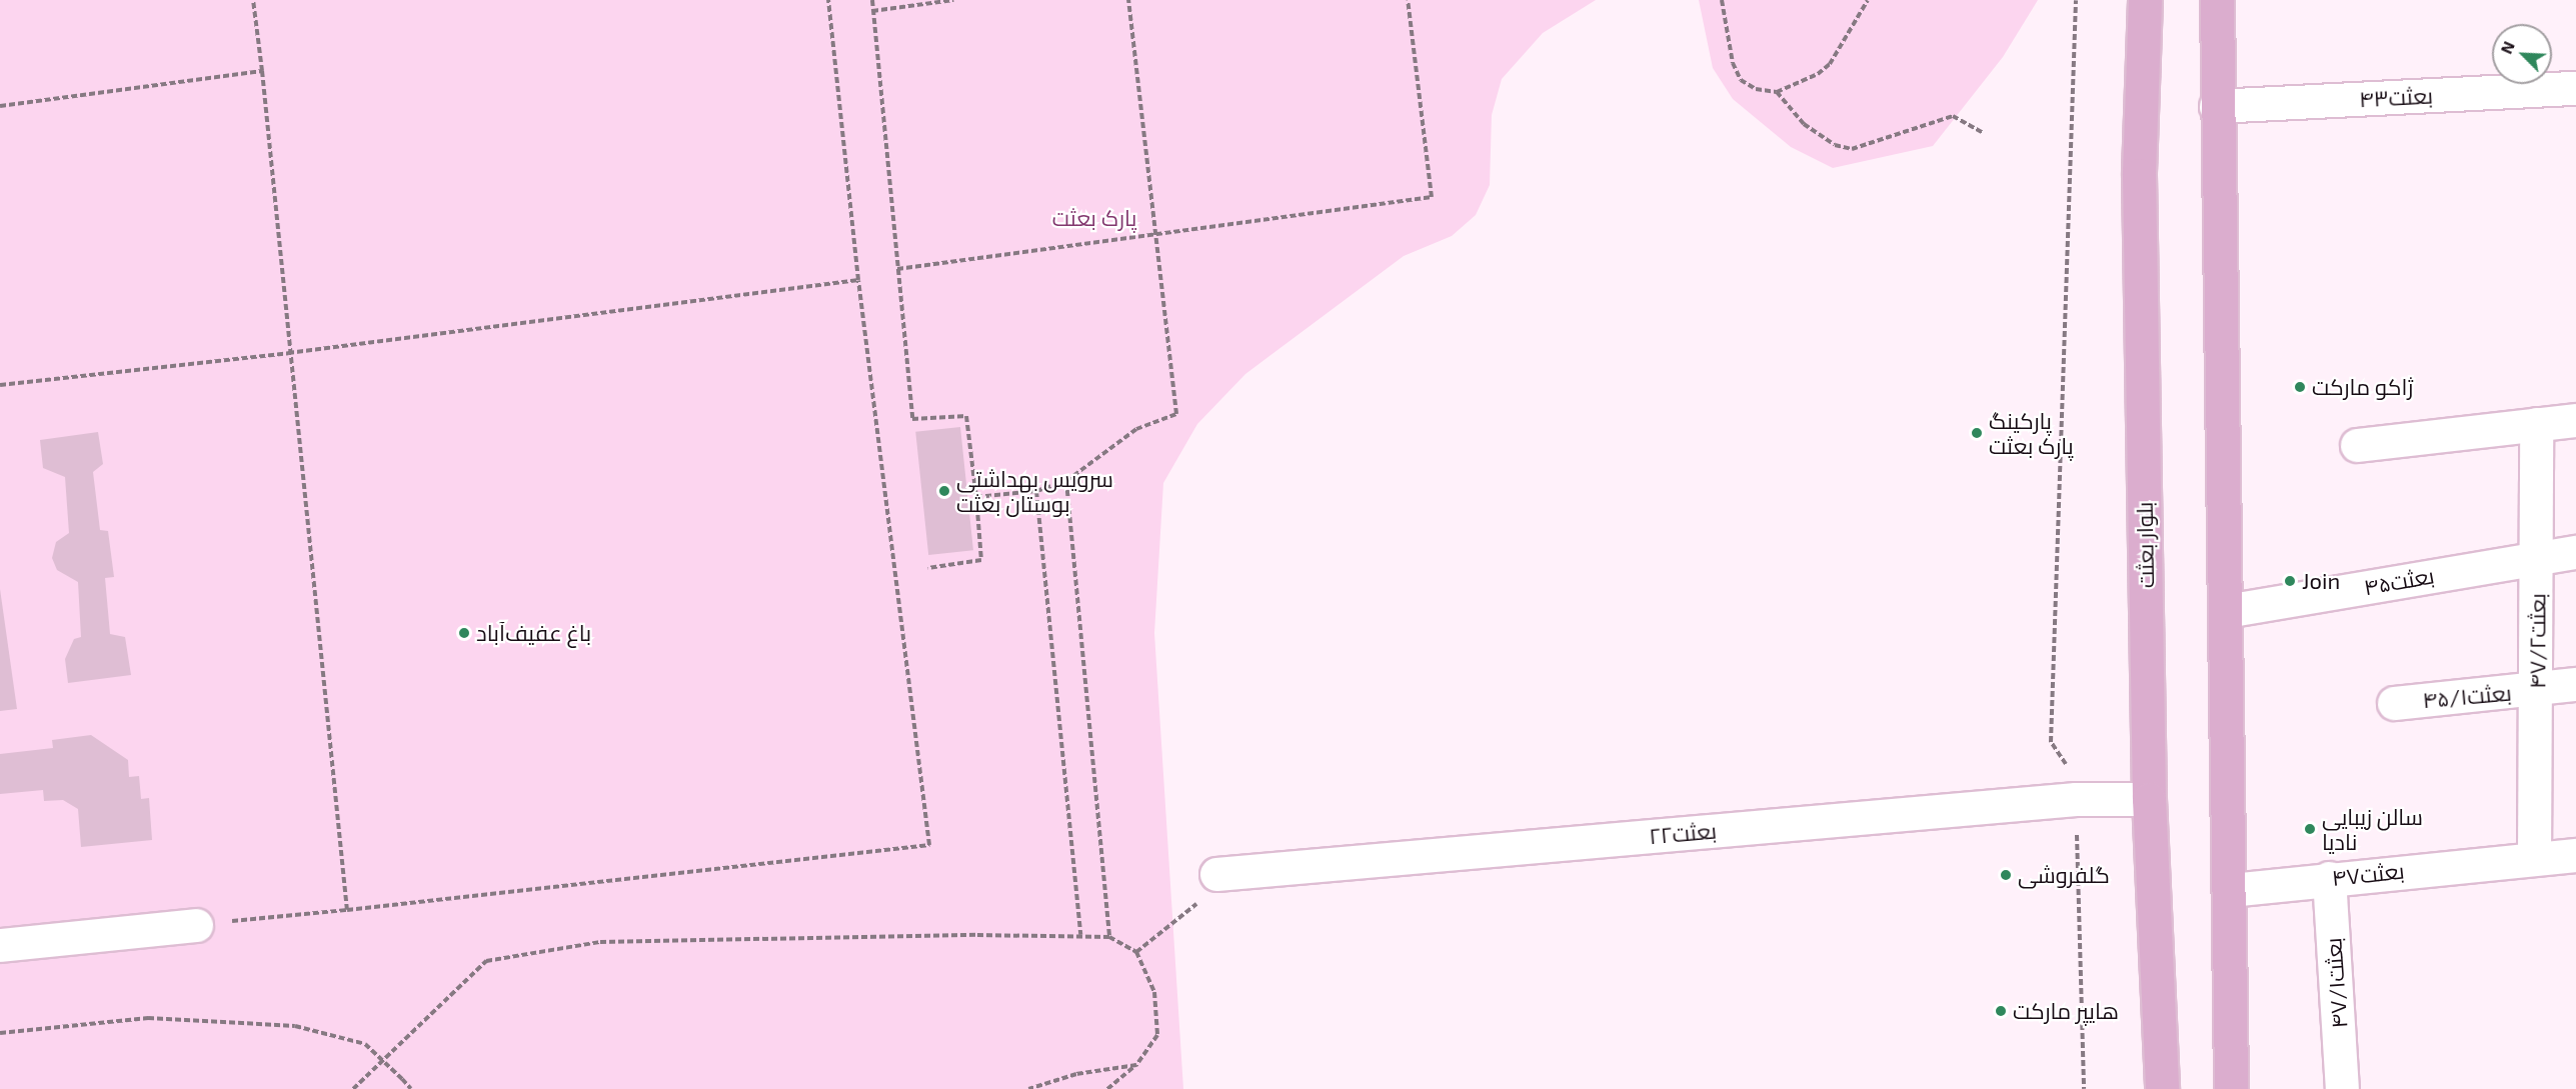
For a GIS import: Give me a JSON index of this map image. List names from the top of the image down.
{
  "streets": {
    "main road": ["بلوار بعثت"],
    "street": [
      "بعثت۴۳",
      "بعثت۴۵",
      "بعثت۴۷/۲",
      "بعثت۴۵/۱",
      "بعثت۲۲",
      "بعثت۴۷",
      "بعثت۴۷/۱"
    ]
  },
  "crossings": [
    ["بلوار بعثت", "بعثت۲۲"],
    ["بعثت۴۵", "بعثت۴۷/۲"],
    ["بعثت۴۷/۲", "بعثت۴۵/۱"],
    ["بعثت۴۷/۲", "بعثت۴۷"],
    ["بعثت۴۷", "بعثت۴۷/۱"]
  ],
  "parks": ["پارک بعثت"],
  "places": [
    "ژاکو مارکت",
    "پارکینگ پارک بعثت",
    "سرویس بهداشتی بوستان بعثت",
    "Join",
    "باغ عفیف‌آباد",
    "سالن زیبایی نادیا",
    "گلفروشی",
    "هایپر مارکت"
  ],
  "north": "top left"
}
